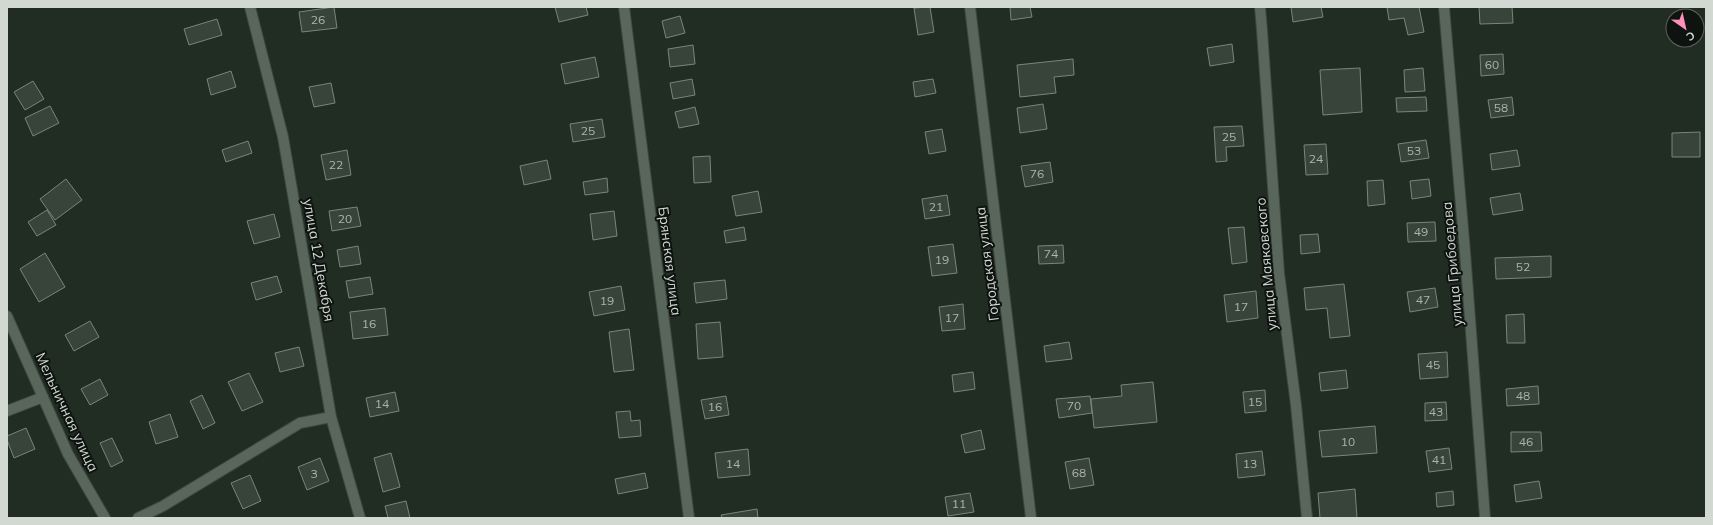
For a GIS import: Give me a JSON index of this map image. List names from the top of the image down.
{
  "streets": {
    "street": [
      "улица 12 Декабря",
      "Брянская улица",
      "Городская улица",
      "улица Маяковского",
      "улица Грибоедова",
      "Мельничная улица"
    ]
  },
  "house_numbers": [
    "26",
    "60",
    "58",
    "25",
    "25",
    "53",
    "24",
    "22",
    "76",
    "21",
    "20",
    "49",
    "74",
    "19",
    "52",
    "47",
    "19",
    "17",
    "17",
    "16",
    "45",
    "48",
    "15",
    "14",
    "70",
    "16",
    "43",
    "10",
    "46",
    "41",
    "14",
    "13",
    "68",
    "3",
    "11"
  ],
  "north": "bottom right"
}
